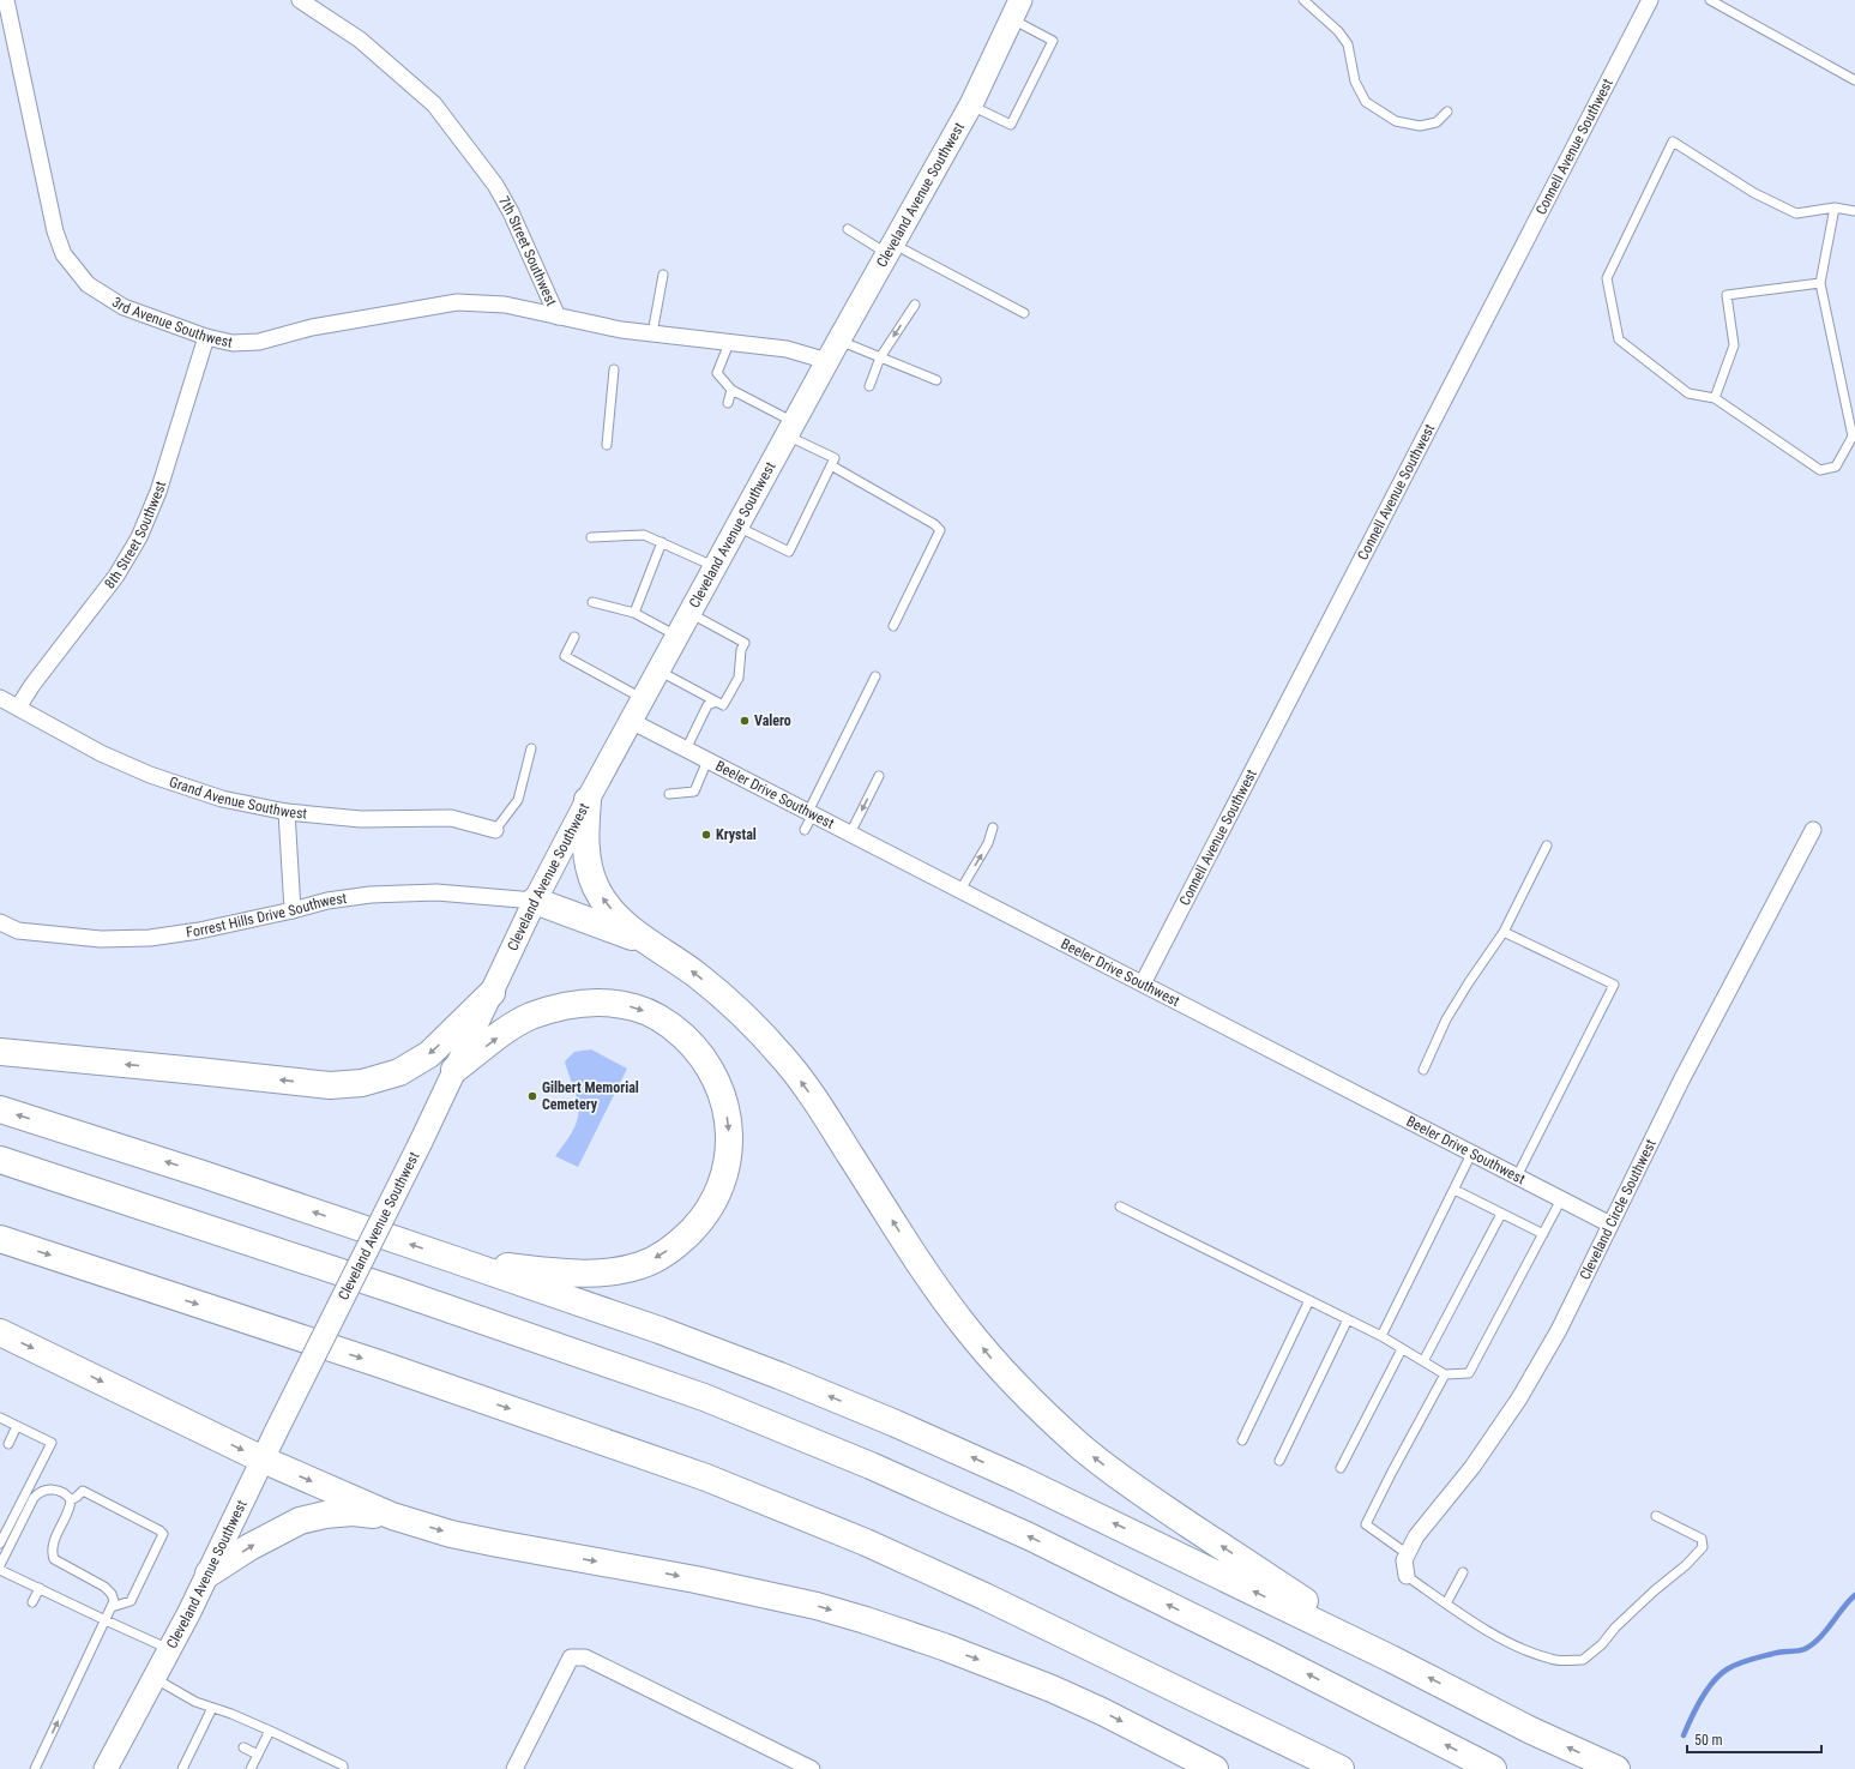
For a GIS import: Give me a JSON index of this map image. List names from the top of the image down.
{
  "streets": {
    "main road": ["Cleveland Avenue Southwest"],
    "street": [
      "Connell Avenue Southwest",
      "7th Street Southwest",
      "3rd Avenue Southwest",
      "8th Street Southwest",
      "Beeler Drive Southwest",
      "Grand Avenue Southwest",
      "Forrest Hills Drive Southwest",
      "Cleveland Circle Southwest"
    ]
  },
  "crossings": [
    ["Connell Avenue Southwest", "Beeler Drive Southwest"],
    ["Cleveland Avenue Southwest", "7th Street Southwest"],
    ["Cleveland Avenue Southwest", "Beeler Drive Southwest"],
    ["Cleveland Avenue Southwest", "Forrest Hills Drive Southwest"],
    ["7th Street Southwest", "3rd Avenue Southwest"],
    ["3rd Avenue Southwest", "8th Street Southwest"],
    ["8th Street Southwest", "Grand Avenue Southwest"],
    ["Beeler Drive Southwest", "Cleveland Circle Southwest"]
  ],
  "places": ["Valero", "Krystal", "Gilbert Memorial Cemetery"],
  "scale_bar": "50 m"
}
